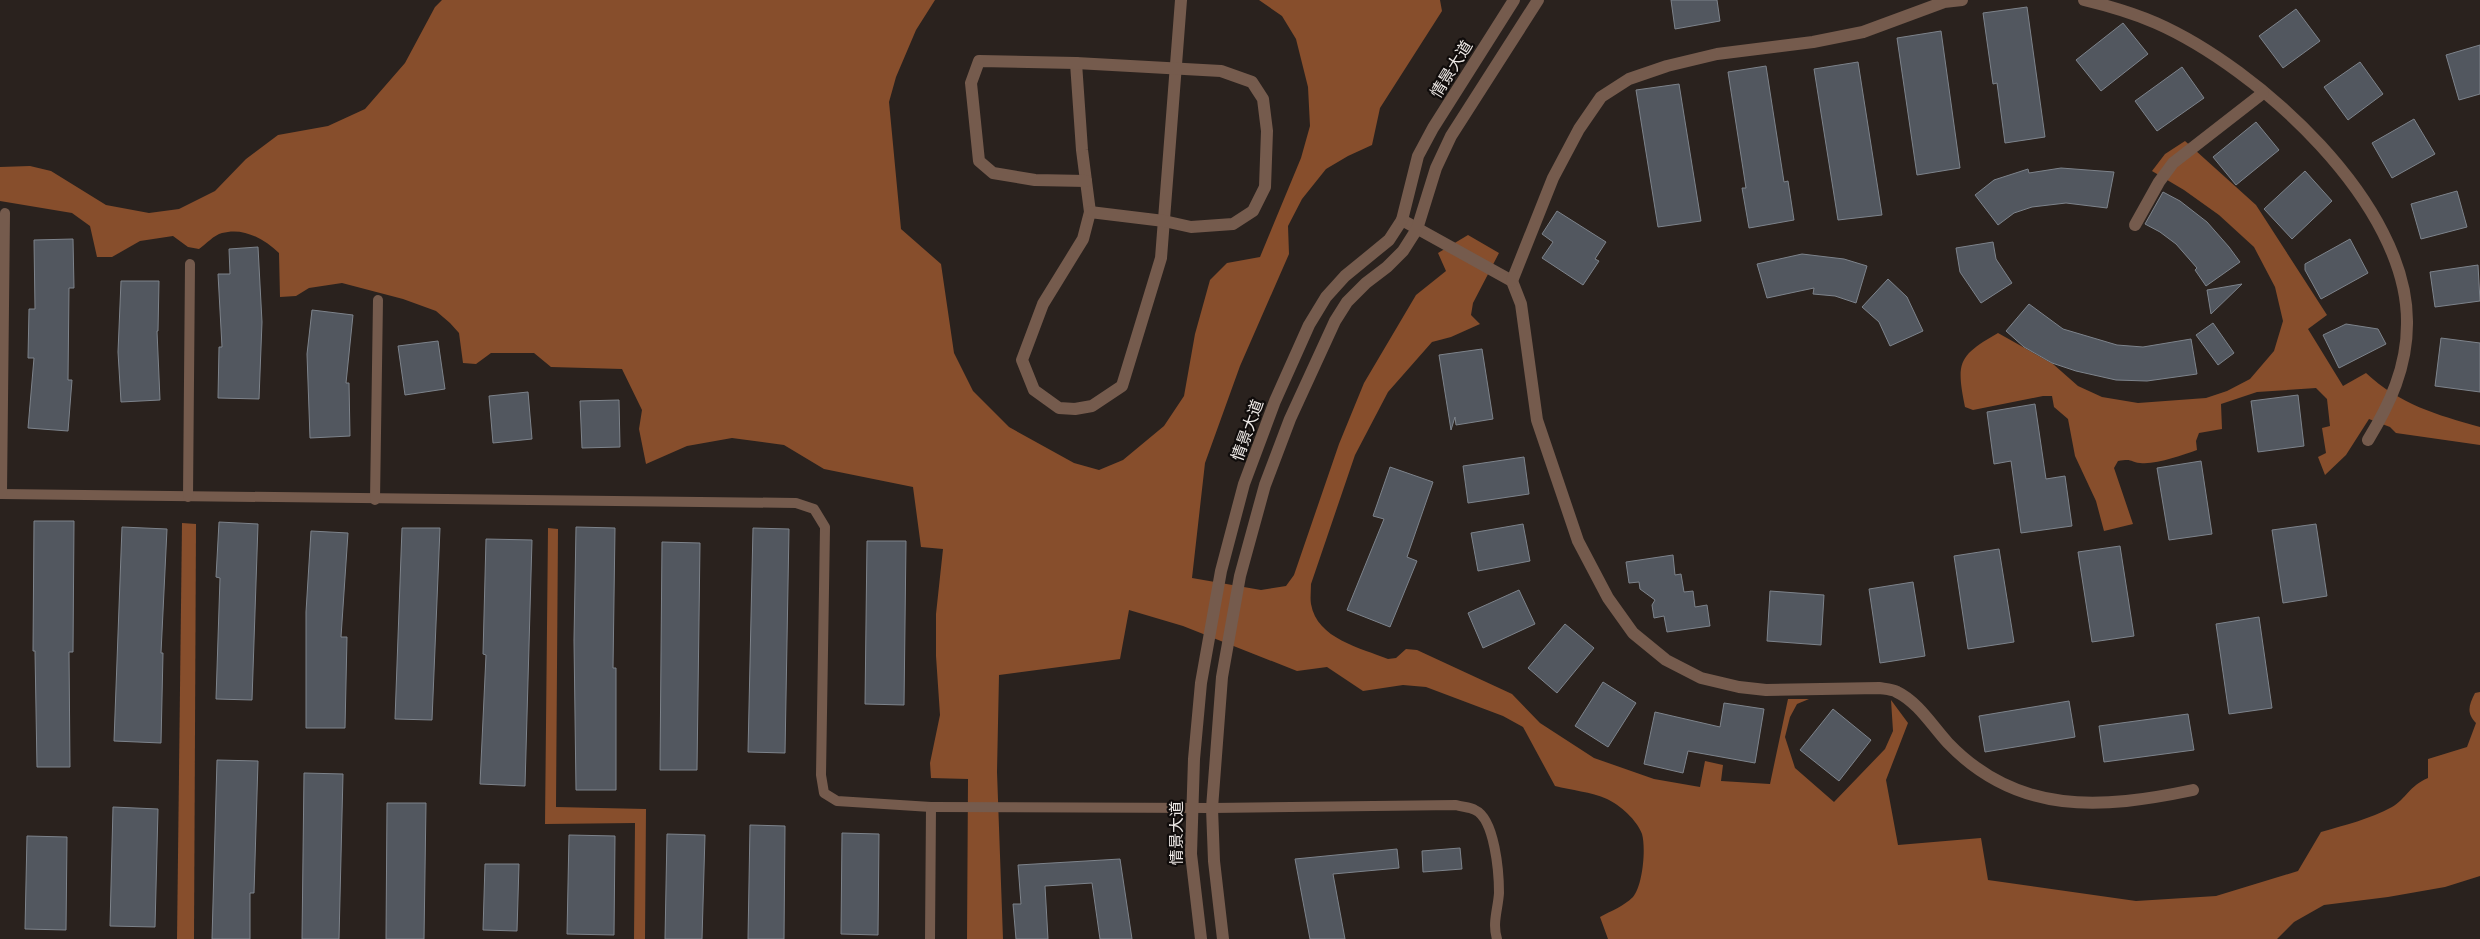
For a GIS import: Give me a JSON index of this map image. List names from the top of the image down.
{
  "streets": {
    "street": ["情景大道"]
  }
}
